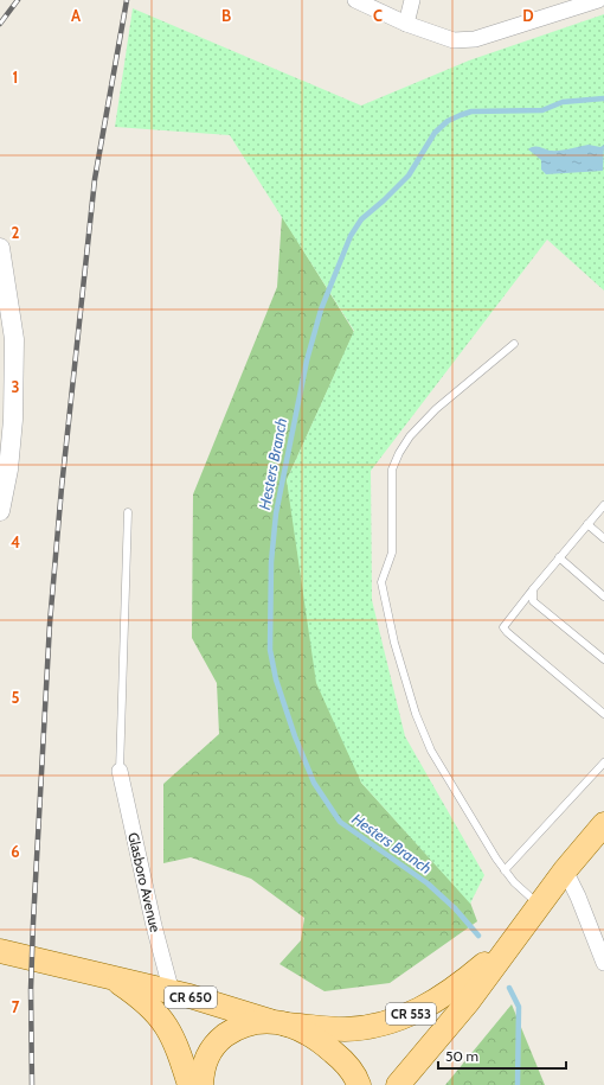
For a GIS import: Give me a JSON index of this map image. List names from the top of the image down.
{
  "streets": {
    "main road": ["CR 650", "CR 553"],
    "street": ["Glasboro Avenue"]
  },
  "crossings": [
    ["Glasboro Avenue", "CR 650"],
    ["CR 650", "CR 553"]
  ],
  "water": ["Hesters Branch"],
  "scale_bar": "50 m",
  "grid": {
    "columns": [
      "A",
      "B",
      "C",
      "D"
    ],
    "rows": [
      "1",
      "2",
      "3",
      "4",
      "5",
      "6",
      "7"
    ]
  }
}
